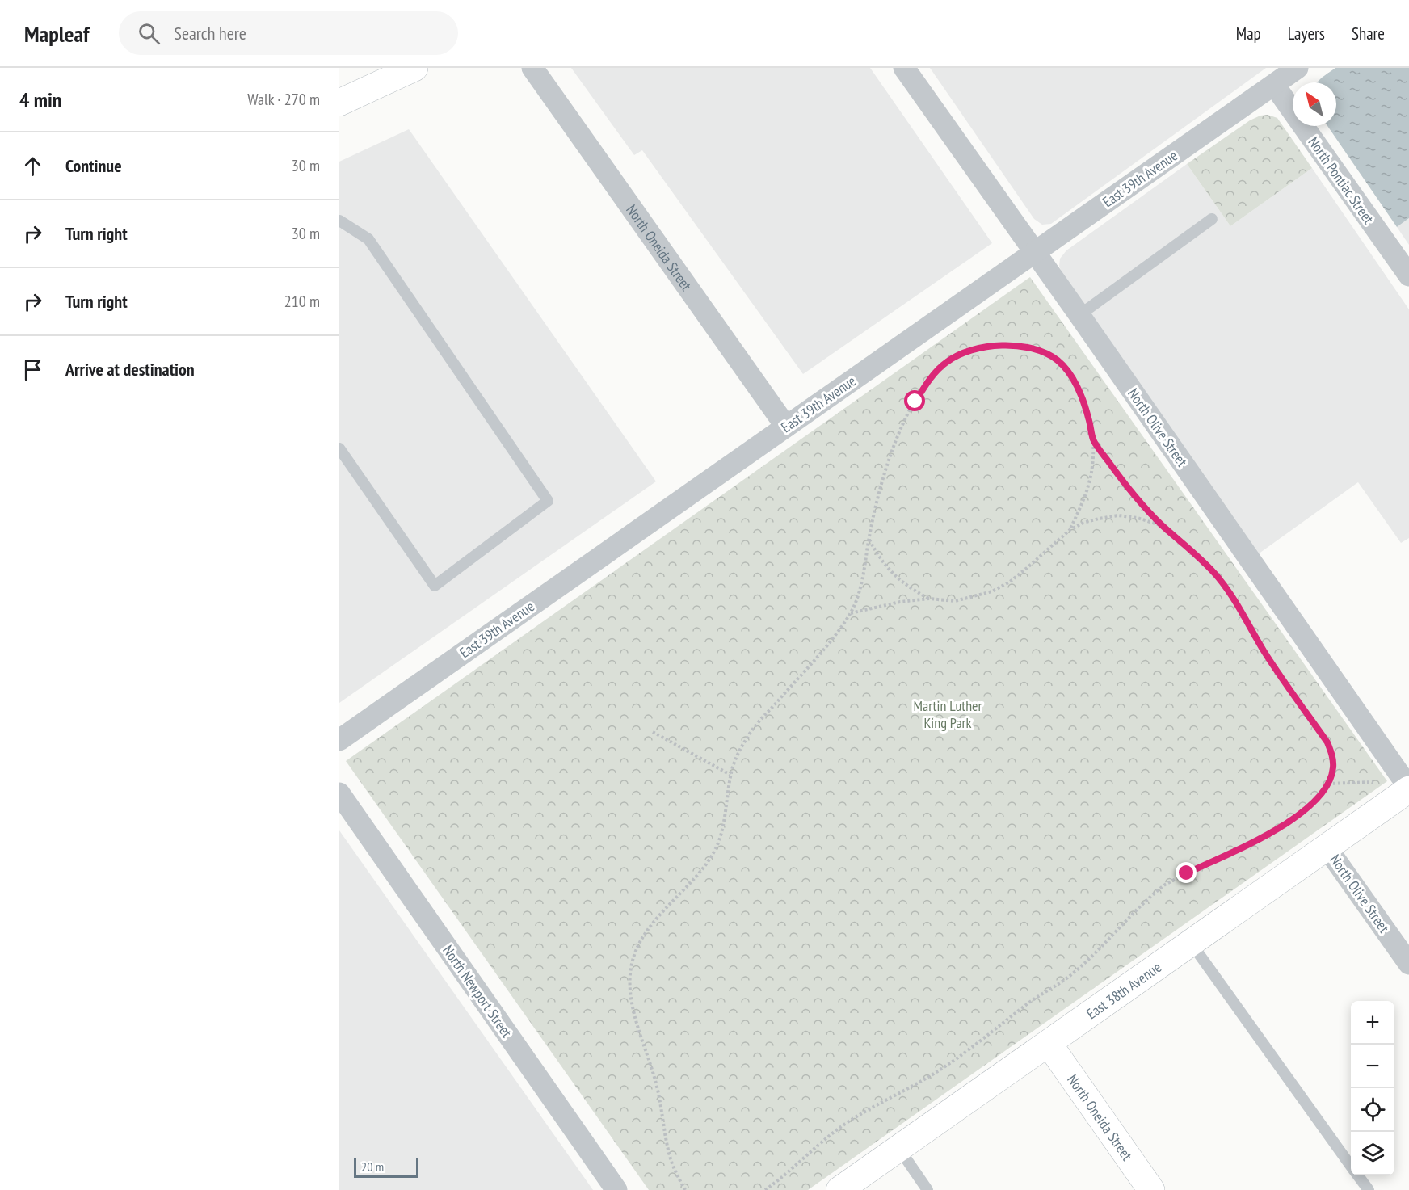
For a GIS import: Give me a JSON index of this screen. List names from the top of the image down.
{
  "streets": {
    "street": [
      "East 39th Avenue",
      "North Pontiac Street",
      "North Oneida Street",
      "North Olive Street",
      "East 38th Avenue",
      "North Newport Street"
    ]
  },
  "crossings": [
    ["East 39th Avenue", "North Pontiac Street"],
    ["East 39th Avenue", "North Oneida Street"],
    ["East 39th Avenue", "North Olive Street"],
    ["North Oneida Street", "East 38th Avenue"],
    ["North Olive Street", "East 38th Avenue"]
  ],
  "parks": ["Martin Luther King Park"],
  "scale_bar": "20 m",
  "north": "top left",
  "page": {
    "header": "Mapleaf",
    "search": "Search here",
    "nav": ["Map", "Layers", "Share"],
    "heading": ["4 min", "Walk · 270 m"],
    "list": [
      ["Continue", "30 m"],
      ["Turn right", "30 m"],
      ["Turn right", "210 m"],
      "Arrive at destination"
    ],
    "map_buttons": ["+", "−"],
    "scale": "20 m"
  }
}
